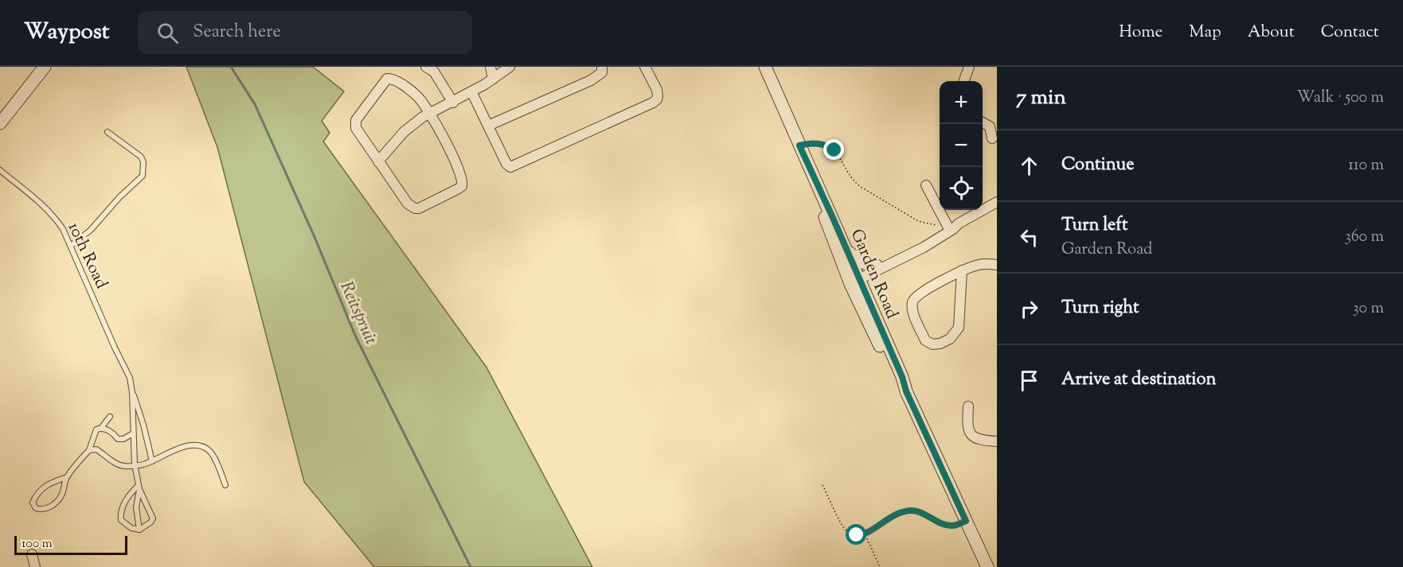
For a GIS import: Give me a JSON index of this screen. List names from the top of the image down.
{
  "streets": {
    "street": ["Garden Road"],
    "lane": ["10th Road"]
  },
  "water": ["Reitspruit"],
  "scale_bar": "100 m",
  "page": {
    "header": "Waypost",
    "search": "Search here",
    "nav": [
      "Home",
      "Map",
      "About",
      "Contact"
    ],
    "heading": ["7 min", "Walk · 500 m"],
    "map_buttons": ["+", "−"],
    "list": [
      ["Continue", "110 m"],
      ["Turn left", "Garden Road", "360 m"],
      ["Turn right", "30 m"],
      "Arrive at destination"
    ],
    "scale": "100 m"
  }
}
